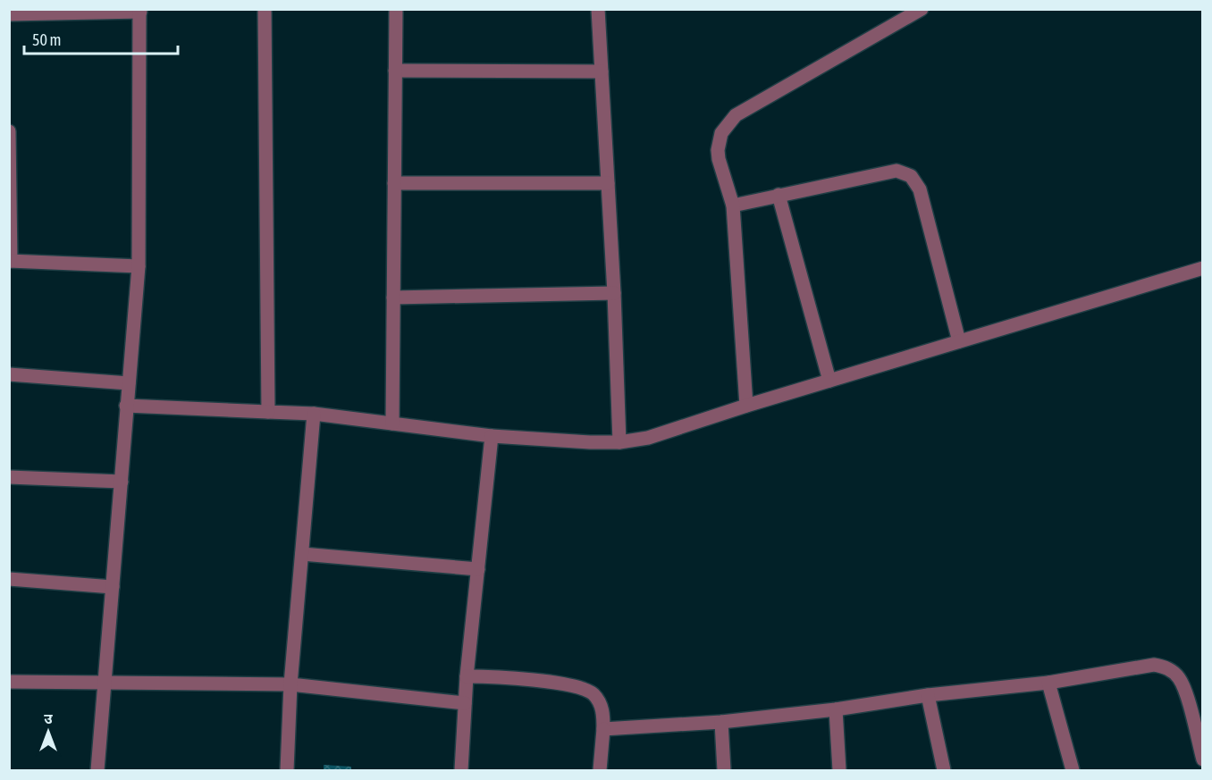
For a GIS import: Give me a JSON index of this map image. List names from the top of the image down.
{
  "scale_bar": "50 m",
  "north": "top"
}
